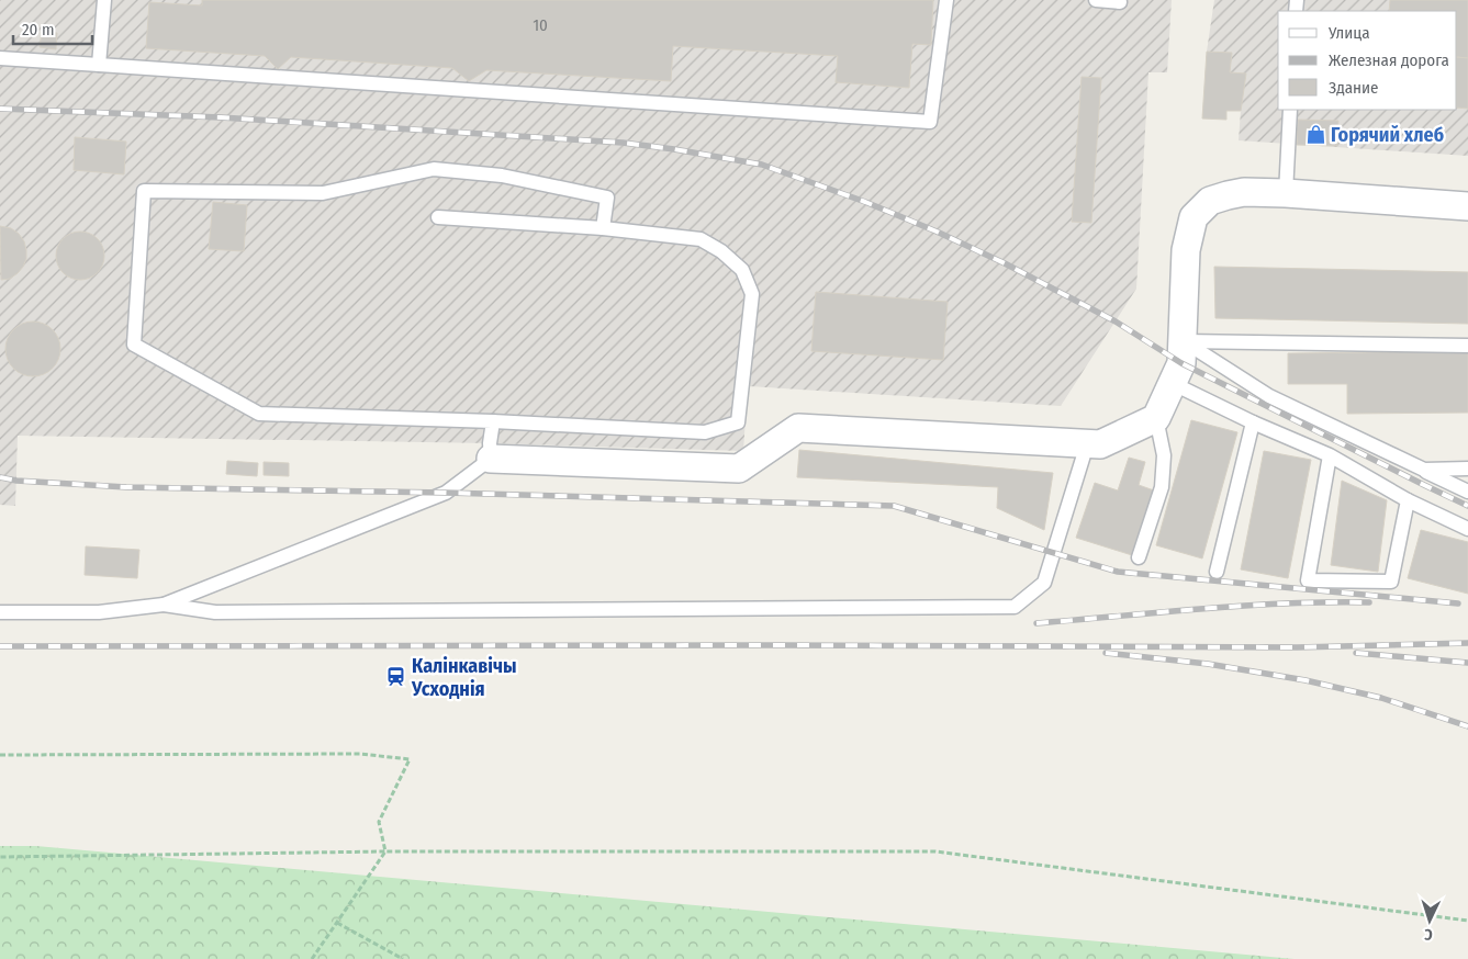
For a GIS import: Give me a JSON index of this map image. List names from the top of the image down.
{
  "places": {
    "shop": ["Горячий хлеб"],
    "station": ["Калінкавічы Усходнія"]
  },
  "house_numbers": ["10"],
  "legend": ["Улица", "Железная дорога", "Здание"],
  "scale_bar": "20 m",
  "north": "bottom"
}
